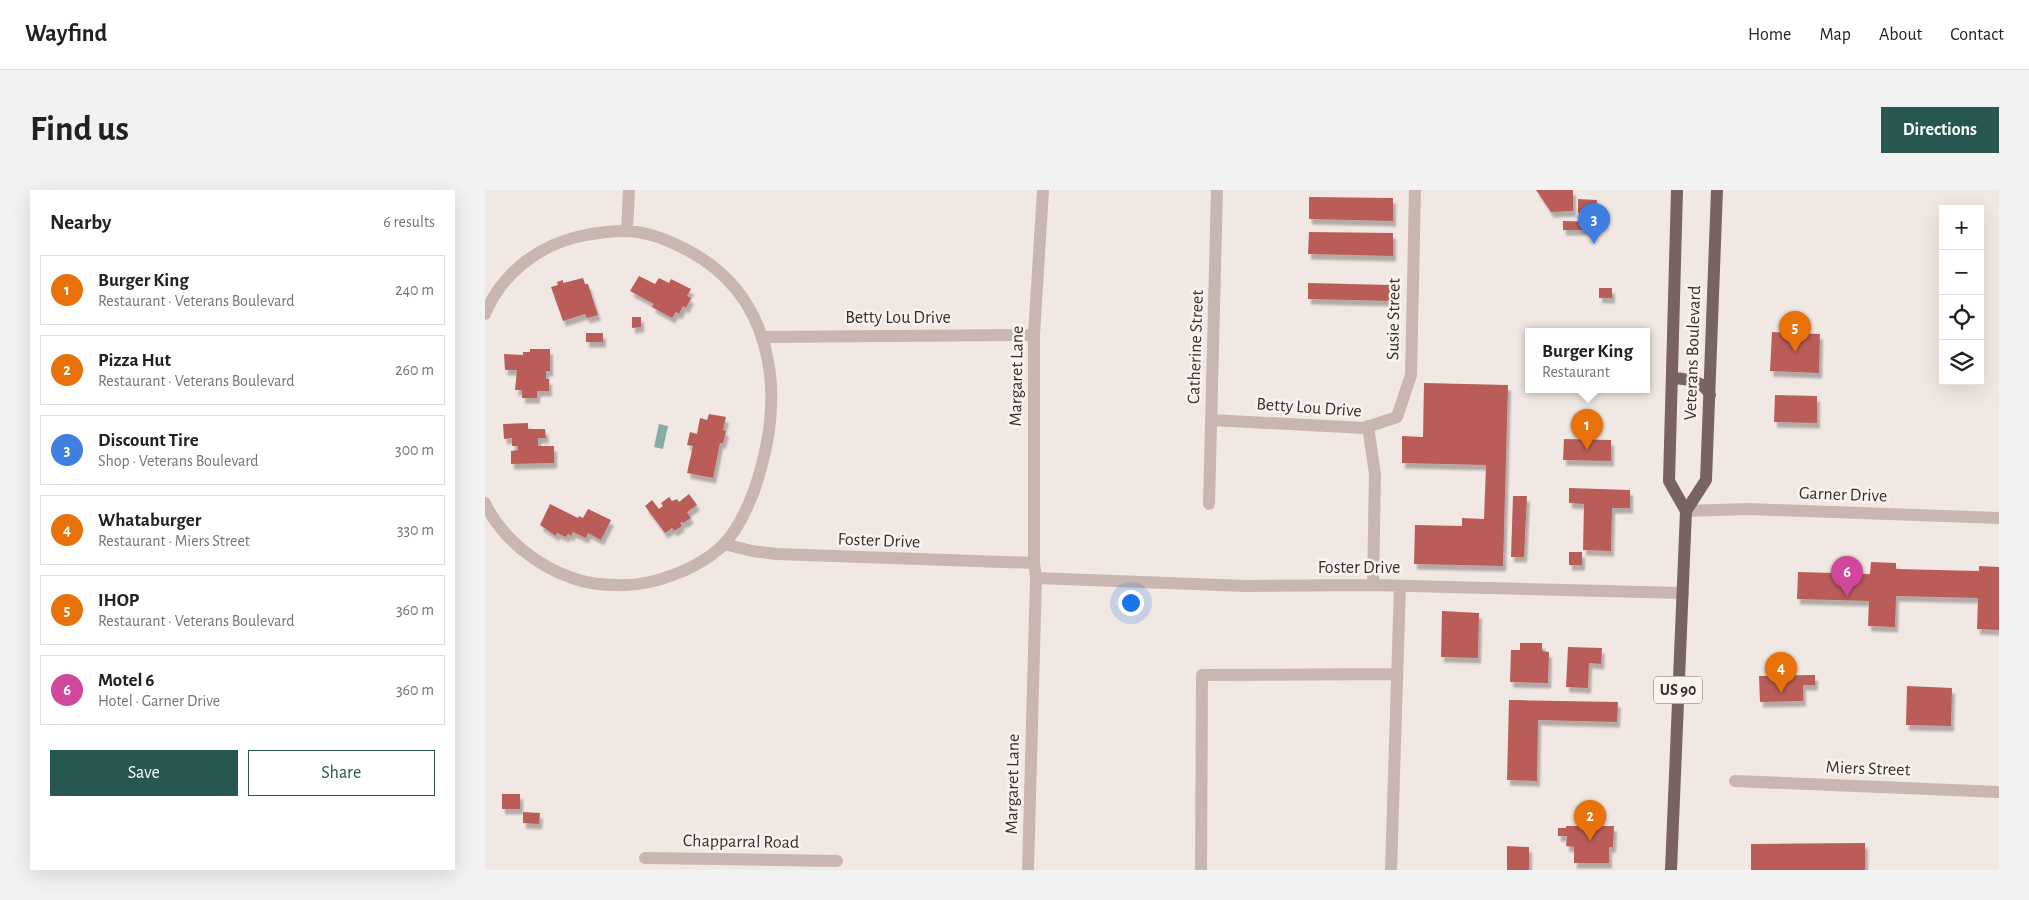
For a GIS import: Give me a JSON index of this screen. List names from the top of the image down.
{
  "streets": {
    "main road": ["Veterans Boulevard", "US 90"],
    "street": [
      "Betty Lou Drive",
      "Susie Street",
      "Catherine Street",
      "Margaret Lane",
      "Garner Drive",
      "Foster Drive",
      "Miers Street",
      "Chapparral Road"
    ]
  },
  "crossings": [
    ["Betty Lou Drive", "Susie Street"],
    ["Betty Lou Drive", "Catherine Street"],
    ["Betty Lou Drive", "Margaret Lane"],
    ["Betty Lou Drive", "Foster Drive"],
    ["Veterans Boulevard", "Garner Drive"],
    ["Veterans Boulevard", "US 90"],
    ["Margaret Lane", "Foster Drive"],
    ["Garner Drive", "US 90"],
    ["Foster Drive", "US 90"]
  ],
  "page": {
    "header": "Wayfind",
    "nav": [
      "Home",
      "Map",
      "About",
      "Contact"
    ],
    "buttons": [
      "Directions",
      ["Save", "Share"]
    ],
    "title": "Find us",
    "heading": ["Nearby", "6 results"],
    "pins": [
      "3",
      "5",
      "1",
      "6",
      "4",
      "2"
    ],
    "map_buttons": ["+", "−"],
    "list": [
      {
        "mark": "1",
        "name": "Burger King",
        "note": "Restaurant · Veterans Boulevard",
        "value": "240 m"
      },
      {
        "mark": "2",
        "name": "Pizza Hut",
        "note": "Restaurant · Veterans Boulevard",
        "value": "260 m"
      },
      {
        "mark": "3",
        "name": "Discount Tire",
        "note": "Shop · Veterans Boulevard",
        "value": "300 m"
      },
      {
        "mark": "4",
        "name": "Whataburger",
        "note": "Restaurant · Miers Street",
        "value": "330 m"
      },
      {
        "mark": "5",
        "name": "IHOP",
        "note": "Restaurant · Veterans Boulevard",
        "value": "360 m"
      },
      {
        "mark": "6",
        "name": "Motel 6",
        "note": "Hotel · Garner Drive",
        "value": "360 m"
      }
    ],
    "popup": ["Burger King", "Restaurant"]
  }
}
